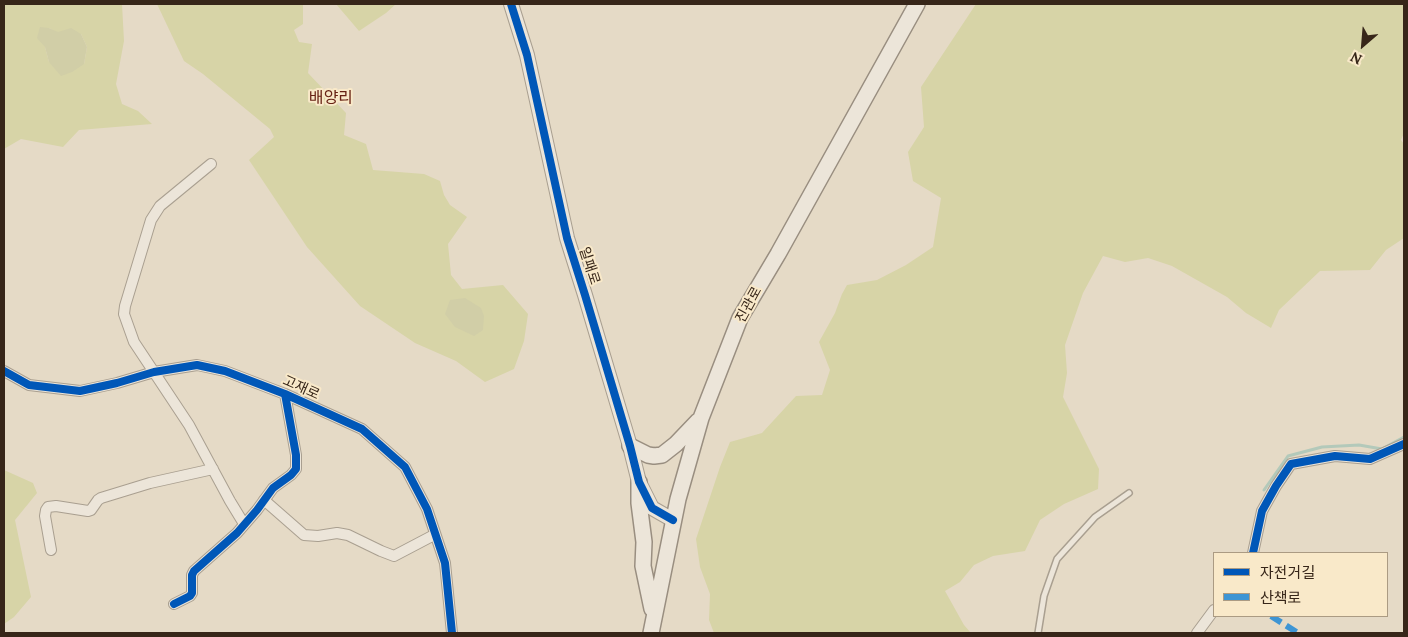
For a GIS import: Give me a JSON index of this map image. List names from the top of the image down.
{
  "streets": {
    "main road": ["진관로"],
    "street": ["일패로", "고재로"]
  },
  "crossings": [
    ["일패로", "진관로"]
  ],
  "districts": ["배양리"],
  "legend": ["자전거길", "산책로"],
  "north": "bottom left"
}
